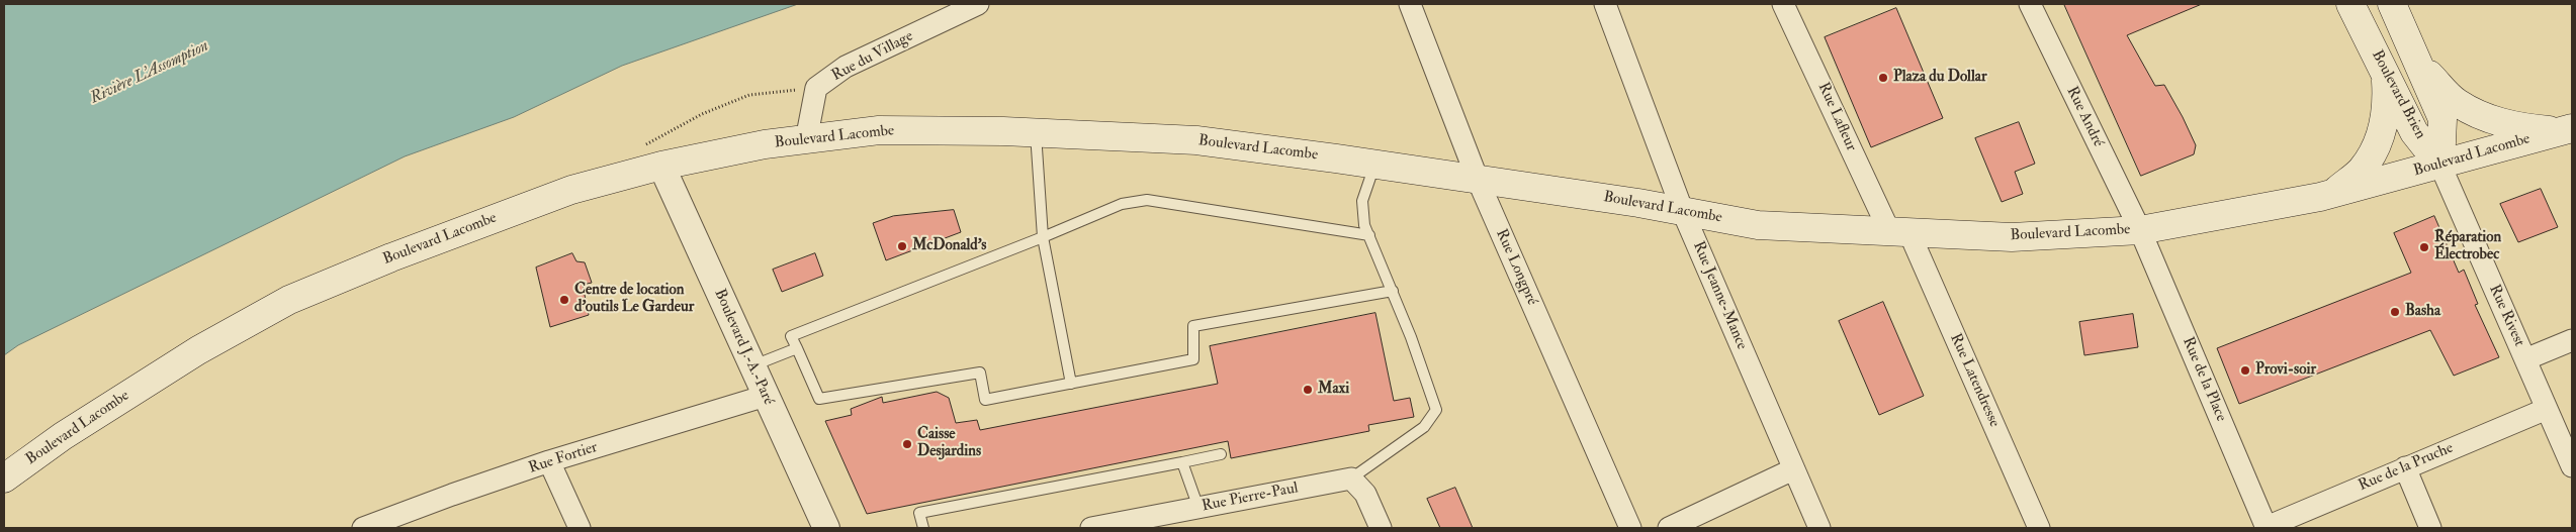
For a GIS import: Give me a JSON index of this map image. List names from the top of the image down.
{
  "streets": {
    "main road": ["Boulevard Brien", "Boulevard Lacombe"],
    "street": [
      "Rue du Village",
      "Rue Lafleur",
      "Rue André",
      "Rue Longpré",
      "Rue Jeanne-Mance",
      "Rue Rivest",
      "Boulevard J.-A.-Paré",
      "Rue de la Place",
      "Rue Latendresse",
      "Rue Fortier",
      "Rue de la Pruche",
      "Rue Pierre-Paul"
    ]
  },
  "crossings": [
    ["Rue du Village", "Boulevard Lacombe"],
    ["Boulevard Brien", "Boulevard Lacombe"],
    ["Boulevard Brien", "Rue Rivest"],
    ["Rue Lafleur", "Boulevard Lacombe"],
    ["Rue Lafleur", "Rue Latendresse"],
    ["Rue André", "Boulevard Lacombe"],
    ["Rue André", "Rue de la Place"],
    ["Boulevard Lacombe", "Rue Longpré"],
    ["Boulevard Lacombe", "Rue Jeanne-Mance"],
    ["Boulevard Lacombe", "Rue Rivest"],
    ["Boulevard Lacombe", "Boulevard J.-A.-Paré"],
    ["Boulevard Lacombe", "Rue de la Place"],
    ["Boulevard Lacombe", "Rue Latendresse"],
    ["Rue Rivest", "Rue de la Pruche"],
    ["Boulevard J.-A.-Paré", "Rue Fortier"],
    ["Rue de la Place", "Rue de la Pruche"]
  ],
  "water": ["Rivière L'Assomption"],
  "places": [
    "Plaza du Dollar",
    "McDonald's",
    "Réparation Électrobec",
    "Centre de location d'outils Le Gardeur",
    "Basha",
    "Provi-soir",
    "Maxi",
    "Caisse Desjardins"
  ]
}
